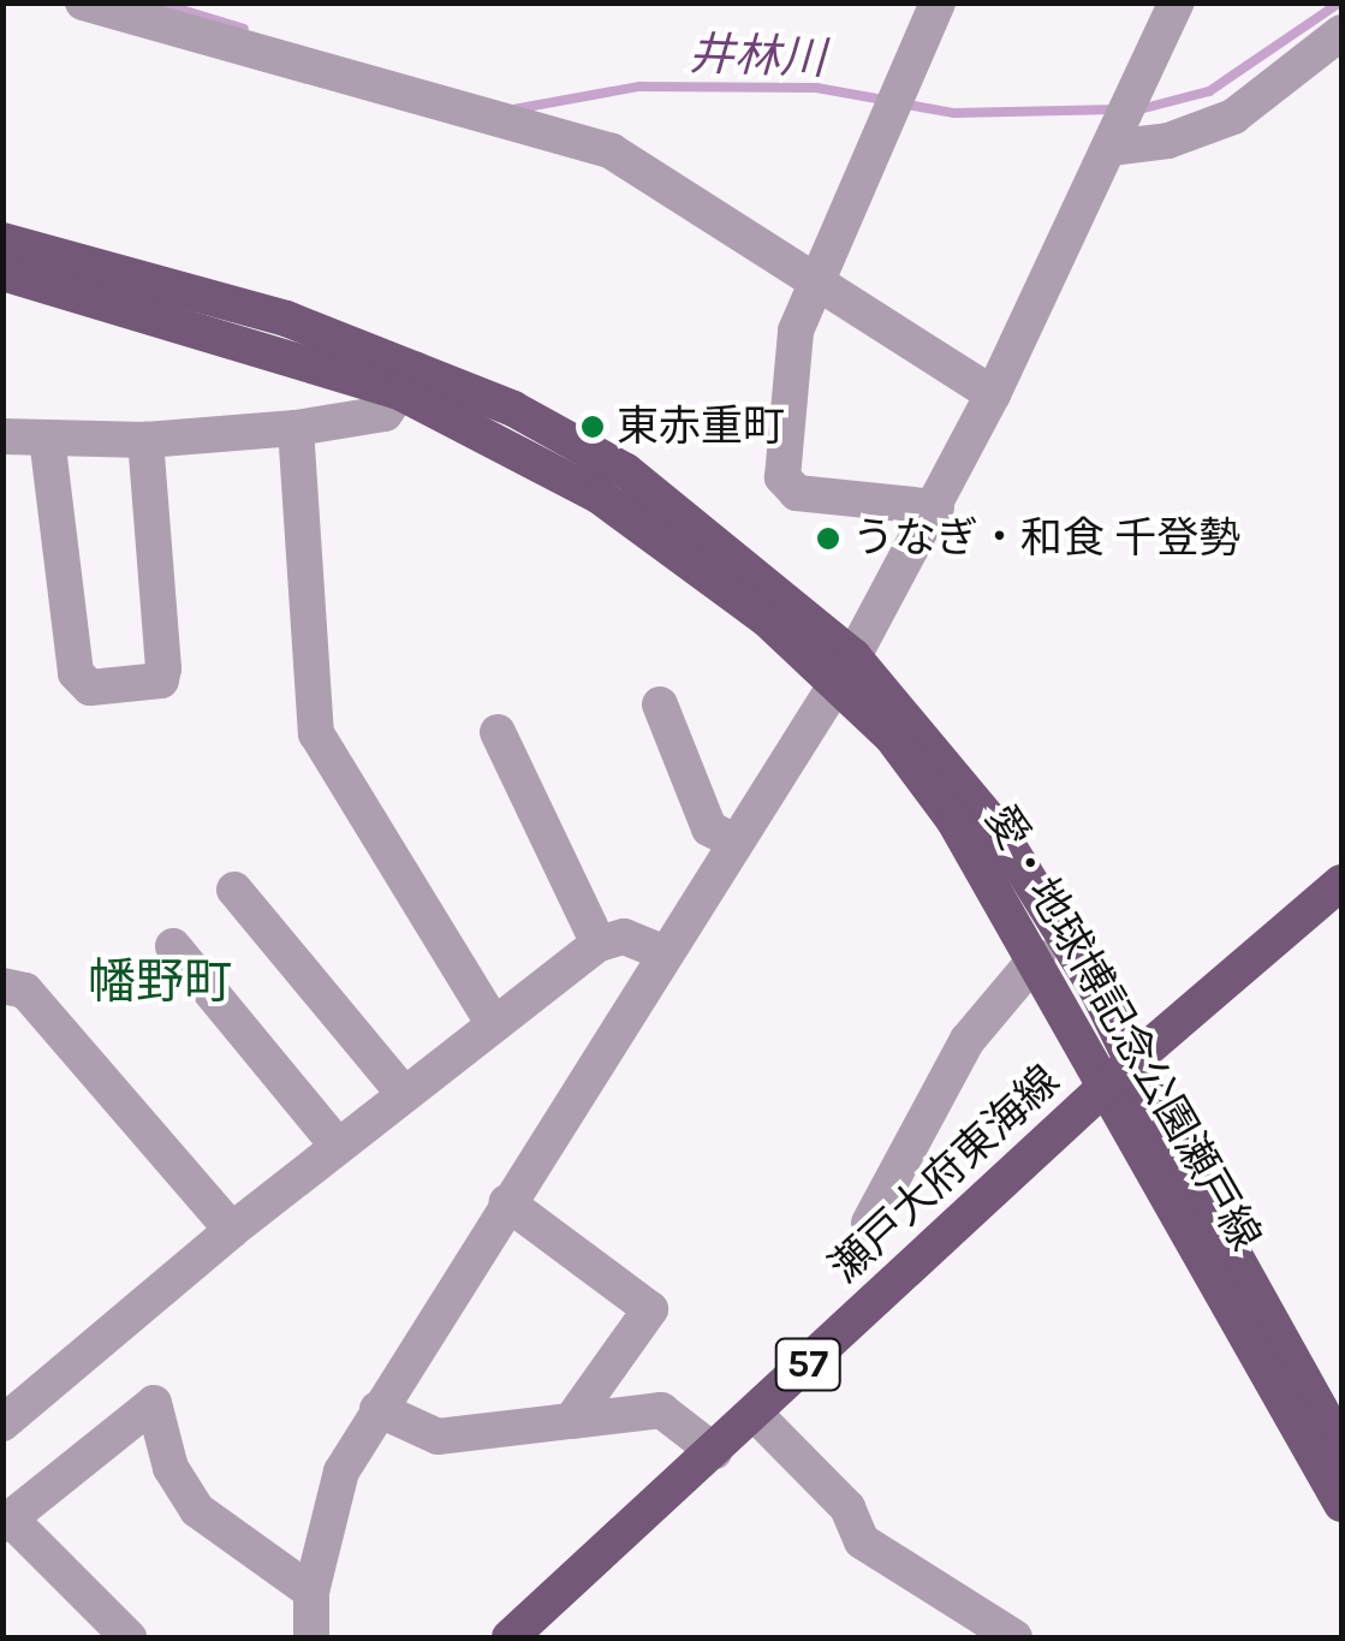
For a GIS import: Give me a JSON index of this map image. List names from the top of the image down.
{
  "streets": {
    "main road": ["愛・地球博記念公園瀬戸線", "瀬戸大府東海線", "57"]
  },
  "crossings": [
    ["愛・地球博記念公園瀬戸線", "瀬戸大府東海線"]
  ],
  "districts": ["幡野町"],
  "water": ["井林川"],
  "places": ["東赤重町", "うなぎ・和食 千登勢"]
}
